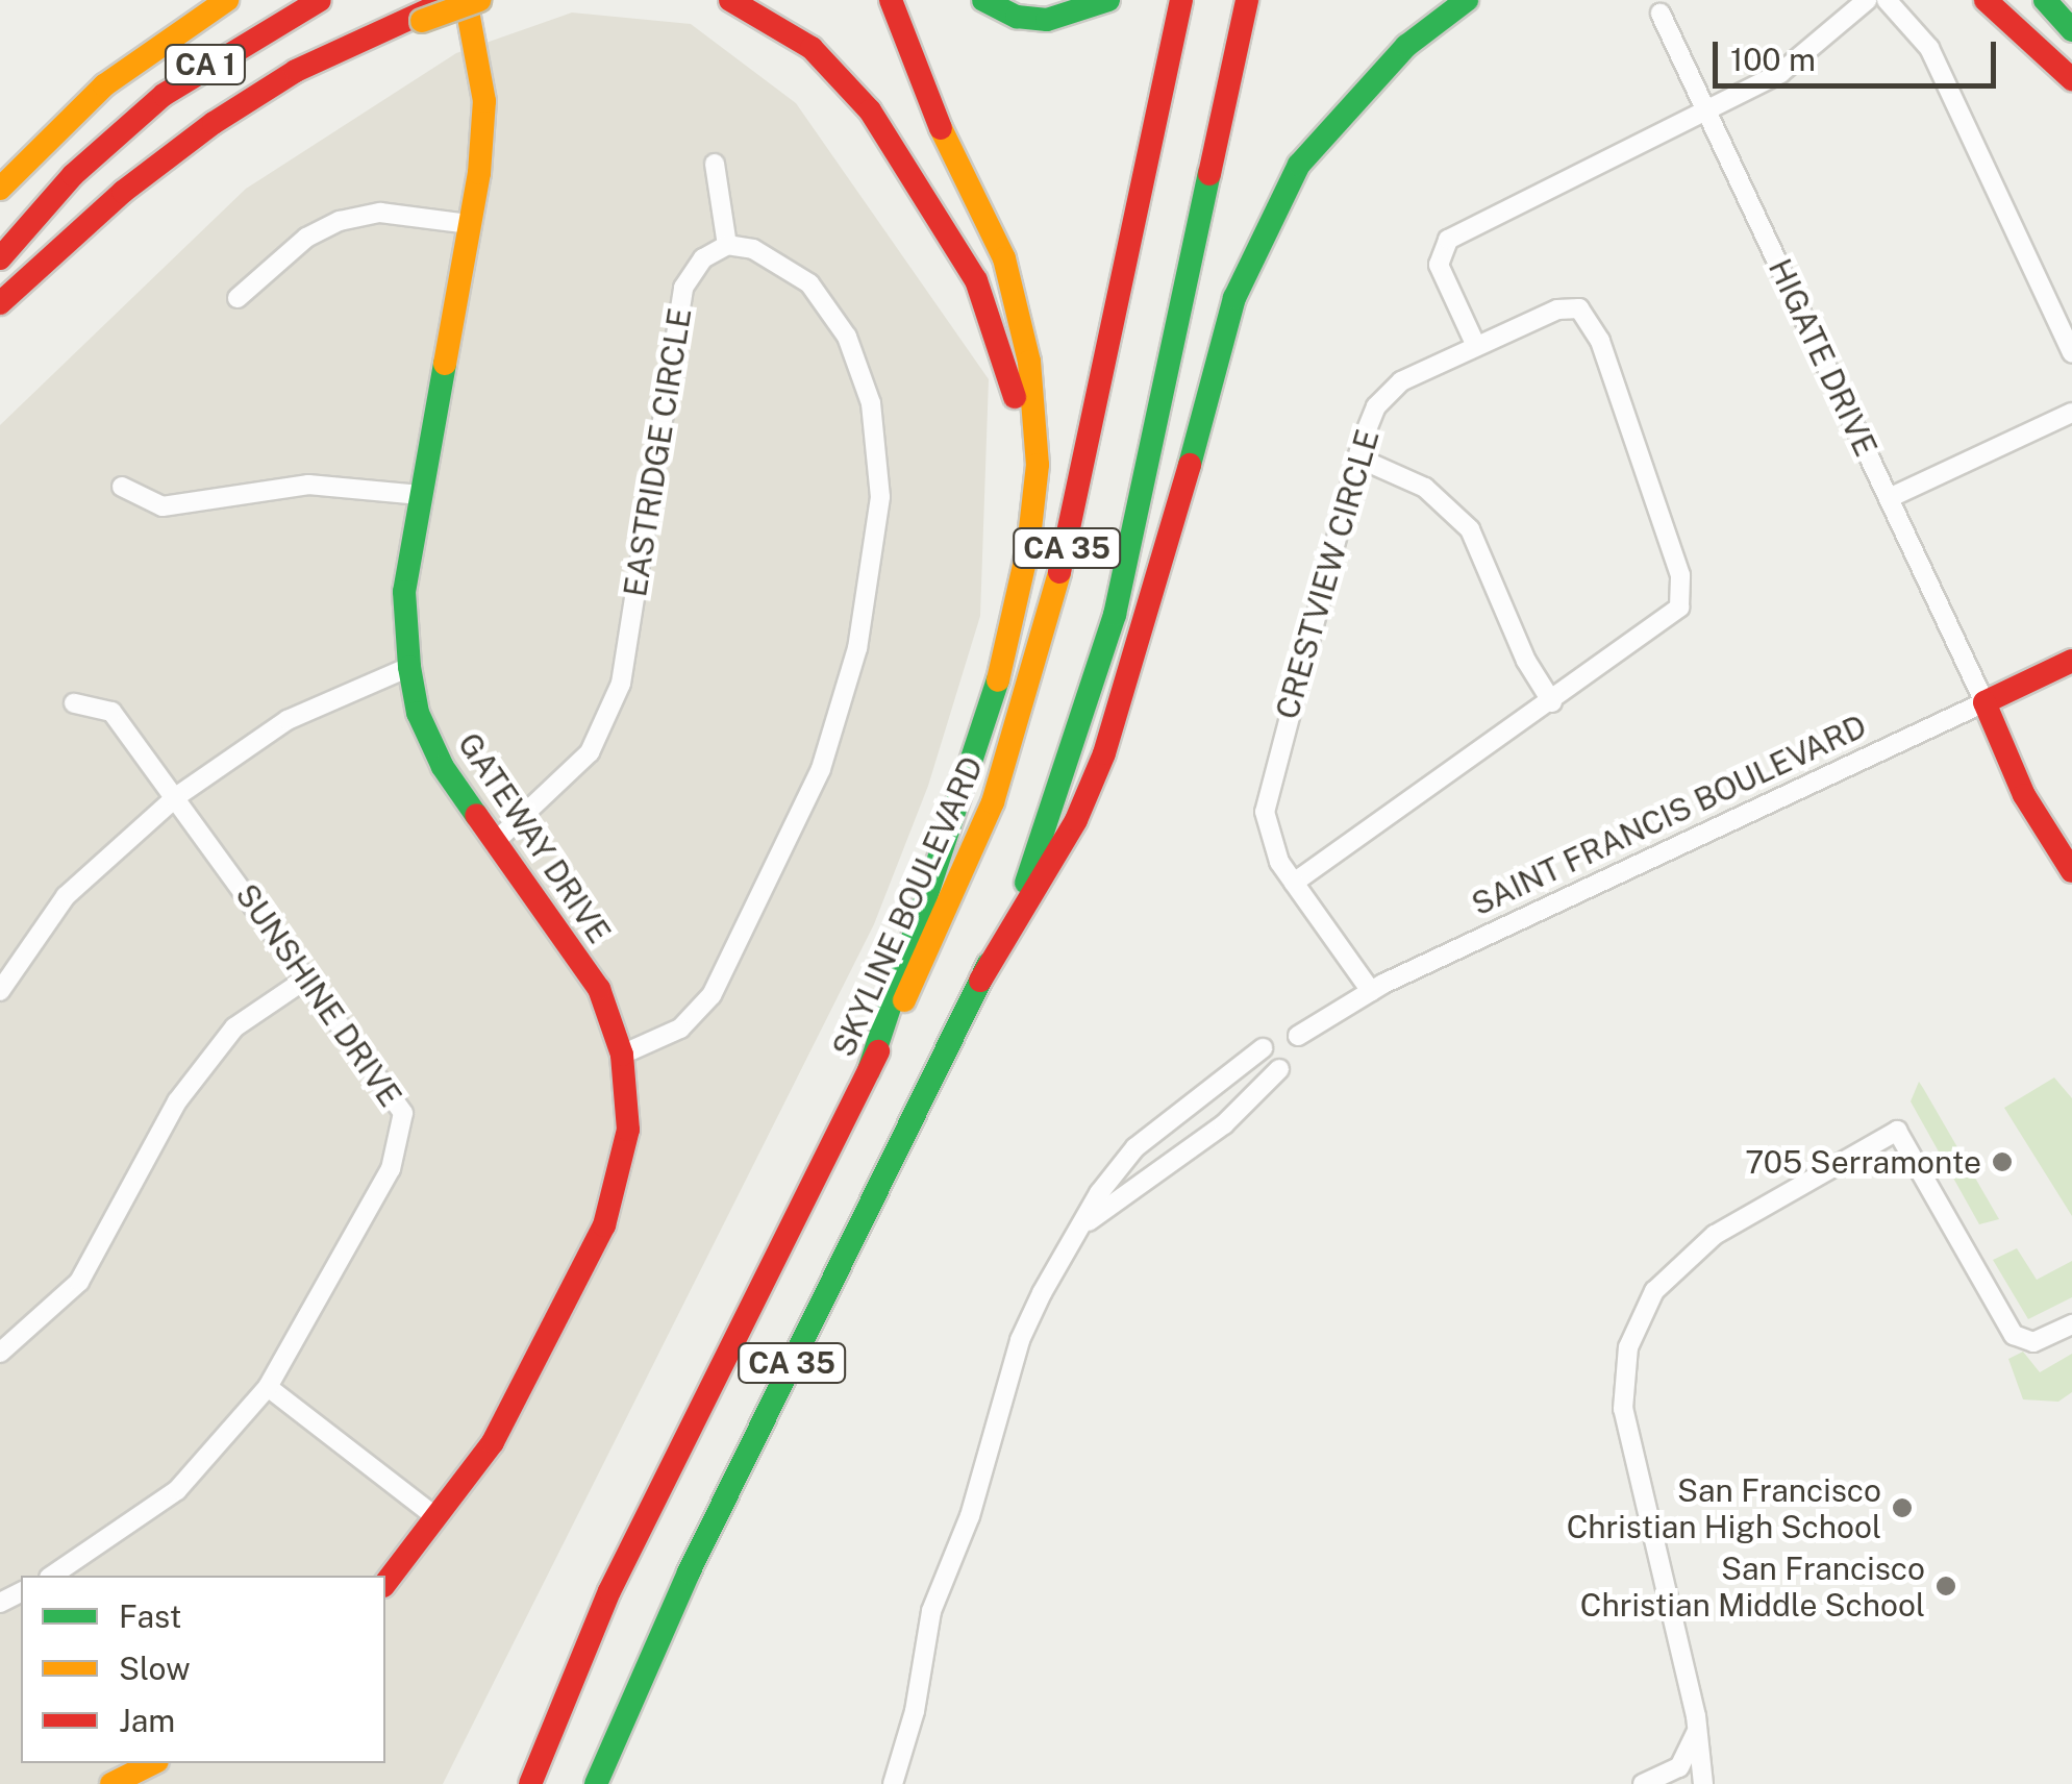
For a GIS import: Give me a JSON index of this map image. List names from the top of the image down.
{
  "streets": {
    "main road": [
      "CA 1",
      "CA 35",
      "SAINT FRANCIS BOULEVARD",
      "GATEWAY DRIVE",
      "SKYLINE BOULEVARD"
    ],
    "street": [
      "HIGATE DRIVE",
      "EASTRIDGE CIRCLE",
      "CRESTVIEW CIRCLE",
      "SUNSHINE DRIVE"
    ]
  },
  "crossings": [
    ["HIGATE DRIVE", "SAINT FRANCIS BOULEVARD"],
    ["EASTRIDGE CIRCLE", "GATEWAY DRIVE"],
    ["CRESTVIEW CIRCLE", "SAINT FRANCIS BOULEVARD"]
  ],
  "places": ["705 Serramonte", "San Francisco Christian High School", "San Francisco Christian Middle School"],
  "legend": ["Fast", "Slow", "Jam"],
  "scale_bar": "100 m"
}
